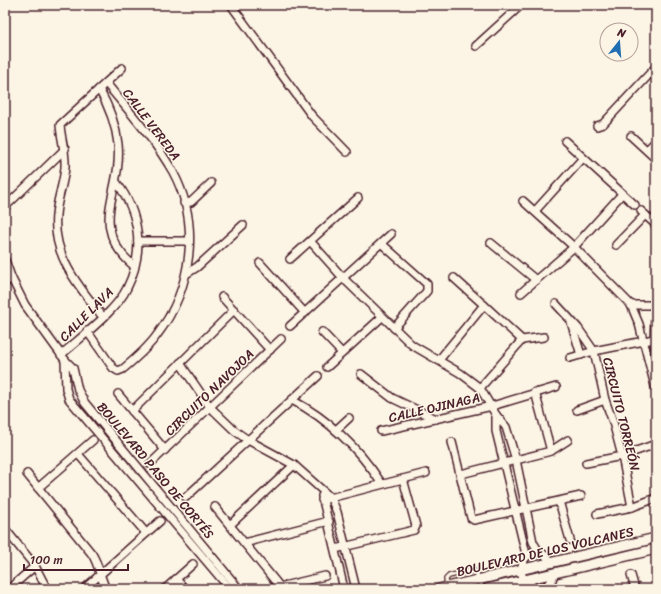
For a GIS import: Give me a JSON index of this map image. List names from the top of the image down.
{
  "streets": {
    "street": [
      "CALLE VEREDA",
      "CALLE LAVA",
      "CIRCUITO NAVOJOA",
      "CALLE OJINAGA",
      "CIRCUITO TORREÓN",
      "BOULEVARD PASO DE CORTÉS",
      "BOULEVARD DE LOS VOLCANES"
    ]
  },
  "crossings": [
    ["CALLE VEREDA", "CALLE LAVA"],
    ["CALLE LAVA", "BOULEVARD PASO DE CORTÉS"]
  ],
  "scale_bar": "100 m",
  "north": "top"
}
